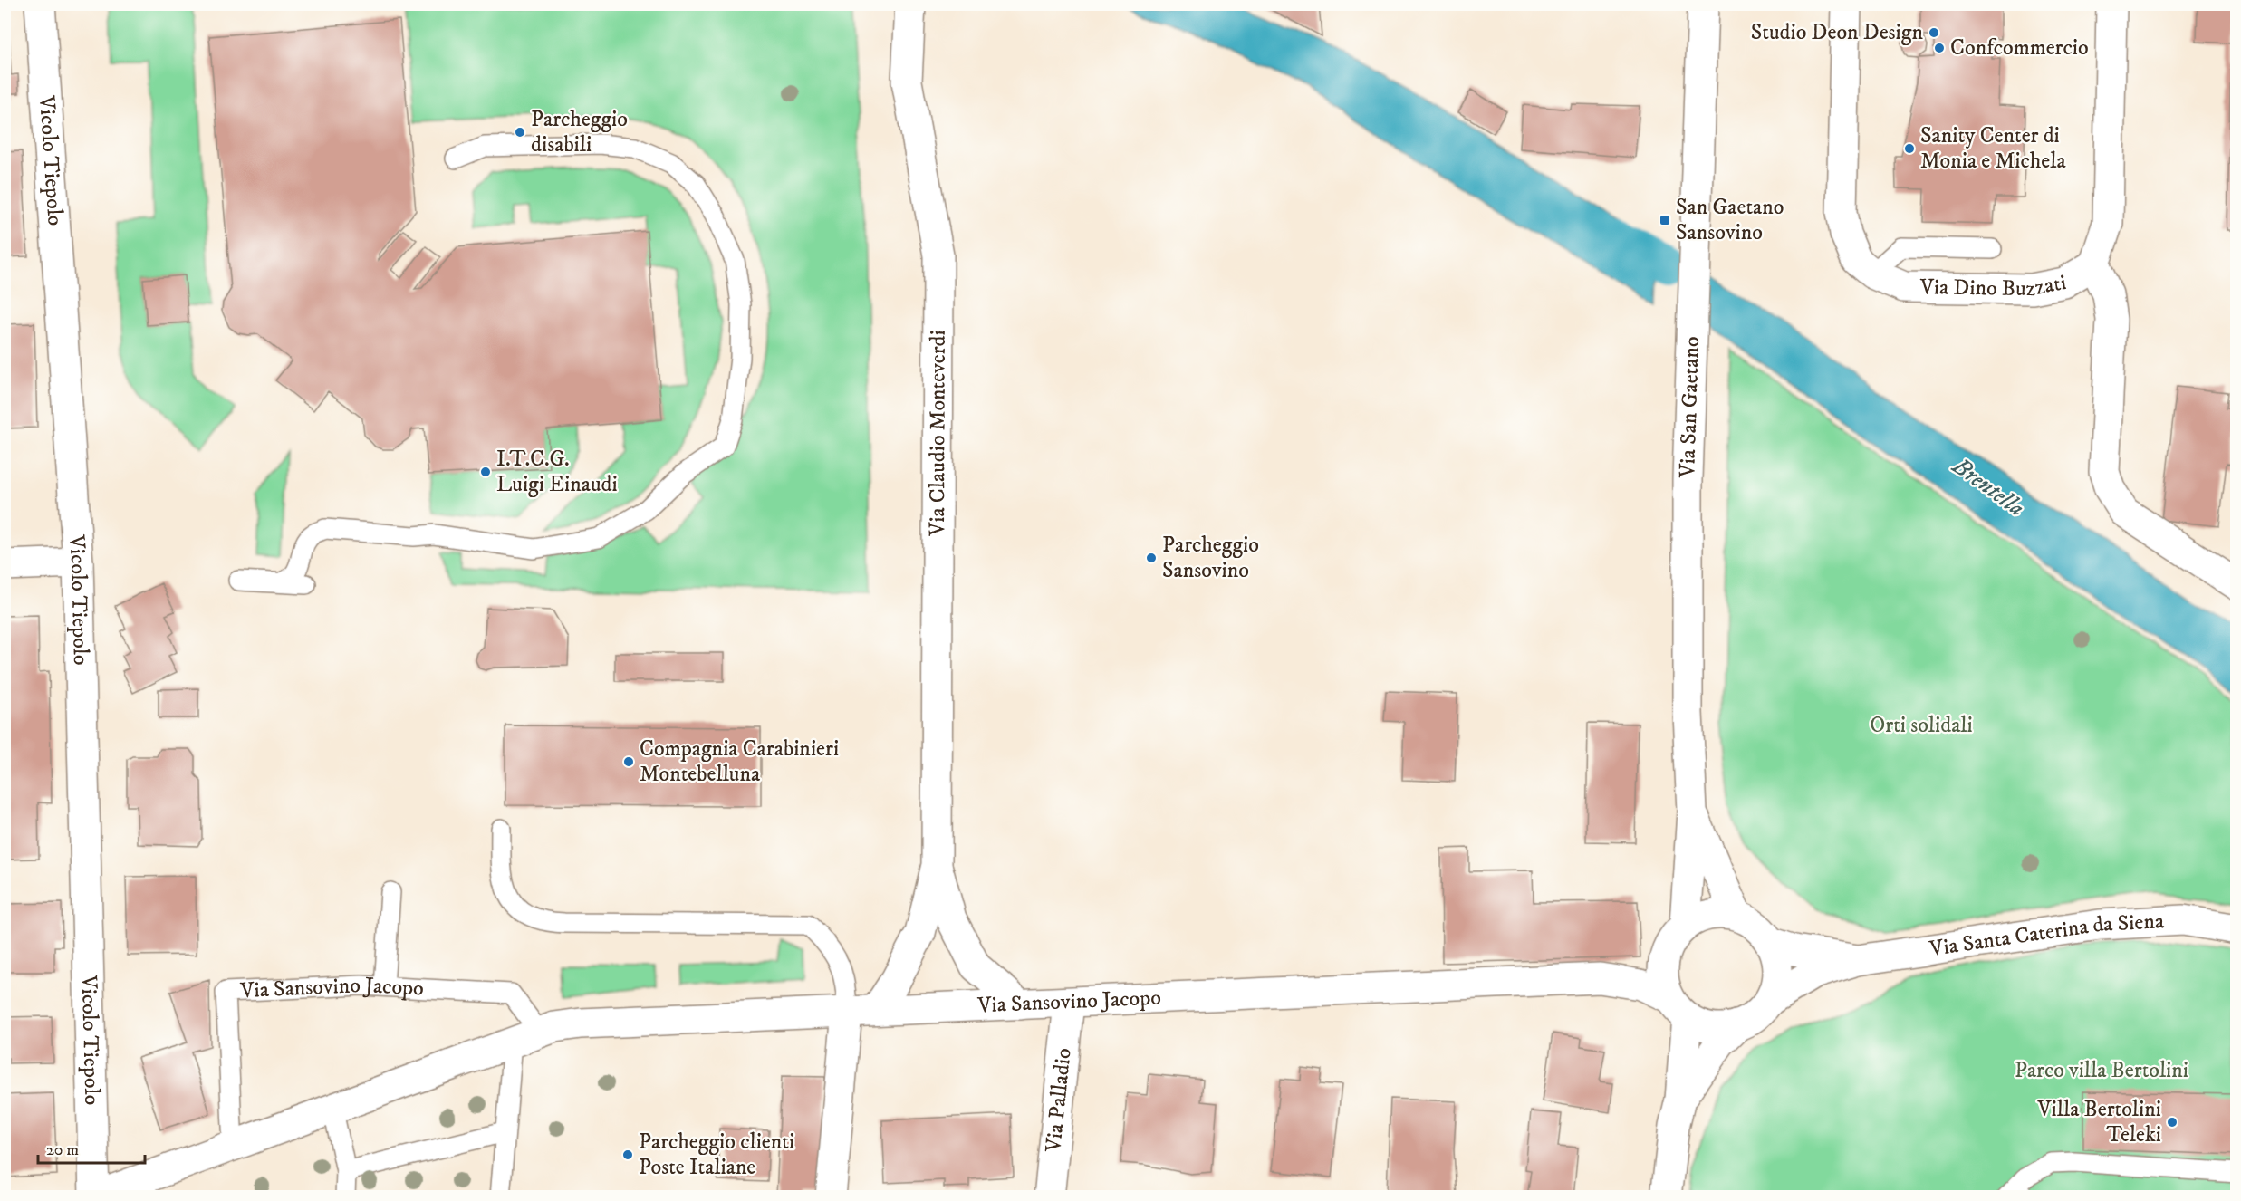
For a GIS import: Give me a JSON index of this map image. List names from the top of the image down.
{
  "streets": {
    "street": [
      "Vicolo Tiepolo",
      "Via Dino Buzzati",
      "Via San Gaetano",
      "Via Claudio Monteverdi",
      "Via Santa Caterina da Siena",
      "Via Sansovino Jacopo",
      "Via Palladio"
    ]
  },
  "crossings": [
    ["Vicolo Tiepolo", "Via Sansovino Jacopo"],
    ["Via San Gaetano", "Via Santa Caterina da Siena"],
    ["Via San Gaetano", "Via Sansovino Jacopo"],
    ["Via Claudio Monteverdi", "Via Sansovino Jacopo"],
    ["Via Santa Caterina da Siena", "Via Sansovino Jacopo"],
    ["Via Sansovino Jacopo", "Via Palladio"]
  ],
  "water": ["Brentella"],
  "parks": ["Orti solidali", "Parco villa Bertolini"],
  "places": {
    "other": [
      "Studio Deon Design",
      "Confcommercio",
      "Parcheggio disabili",
      "Sanity Center di Monia e Michela",
      "I.T.C.G. Luigi Einaudi",
      "Parcheggio Sansovino",
      "Compagnia Carabinieri Montebelluna",
      "Villa Bertolini Teleki",
      "Parcheggio clienti Poste Italiane"
    ],
    "transit": ["San Gaetano Sansovino"]
  },
  "scale_bar": "20 m"
}
